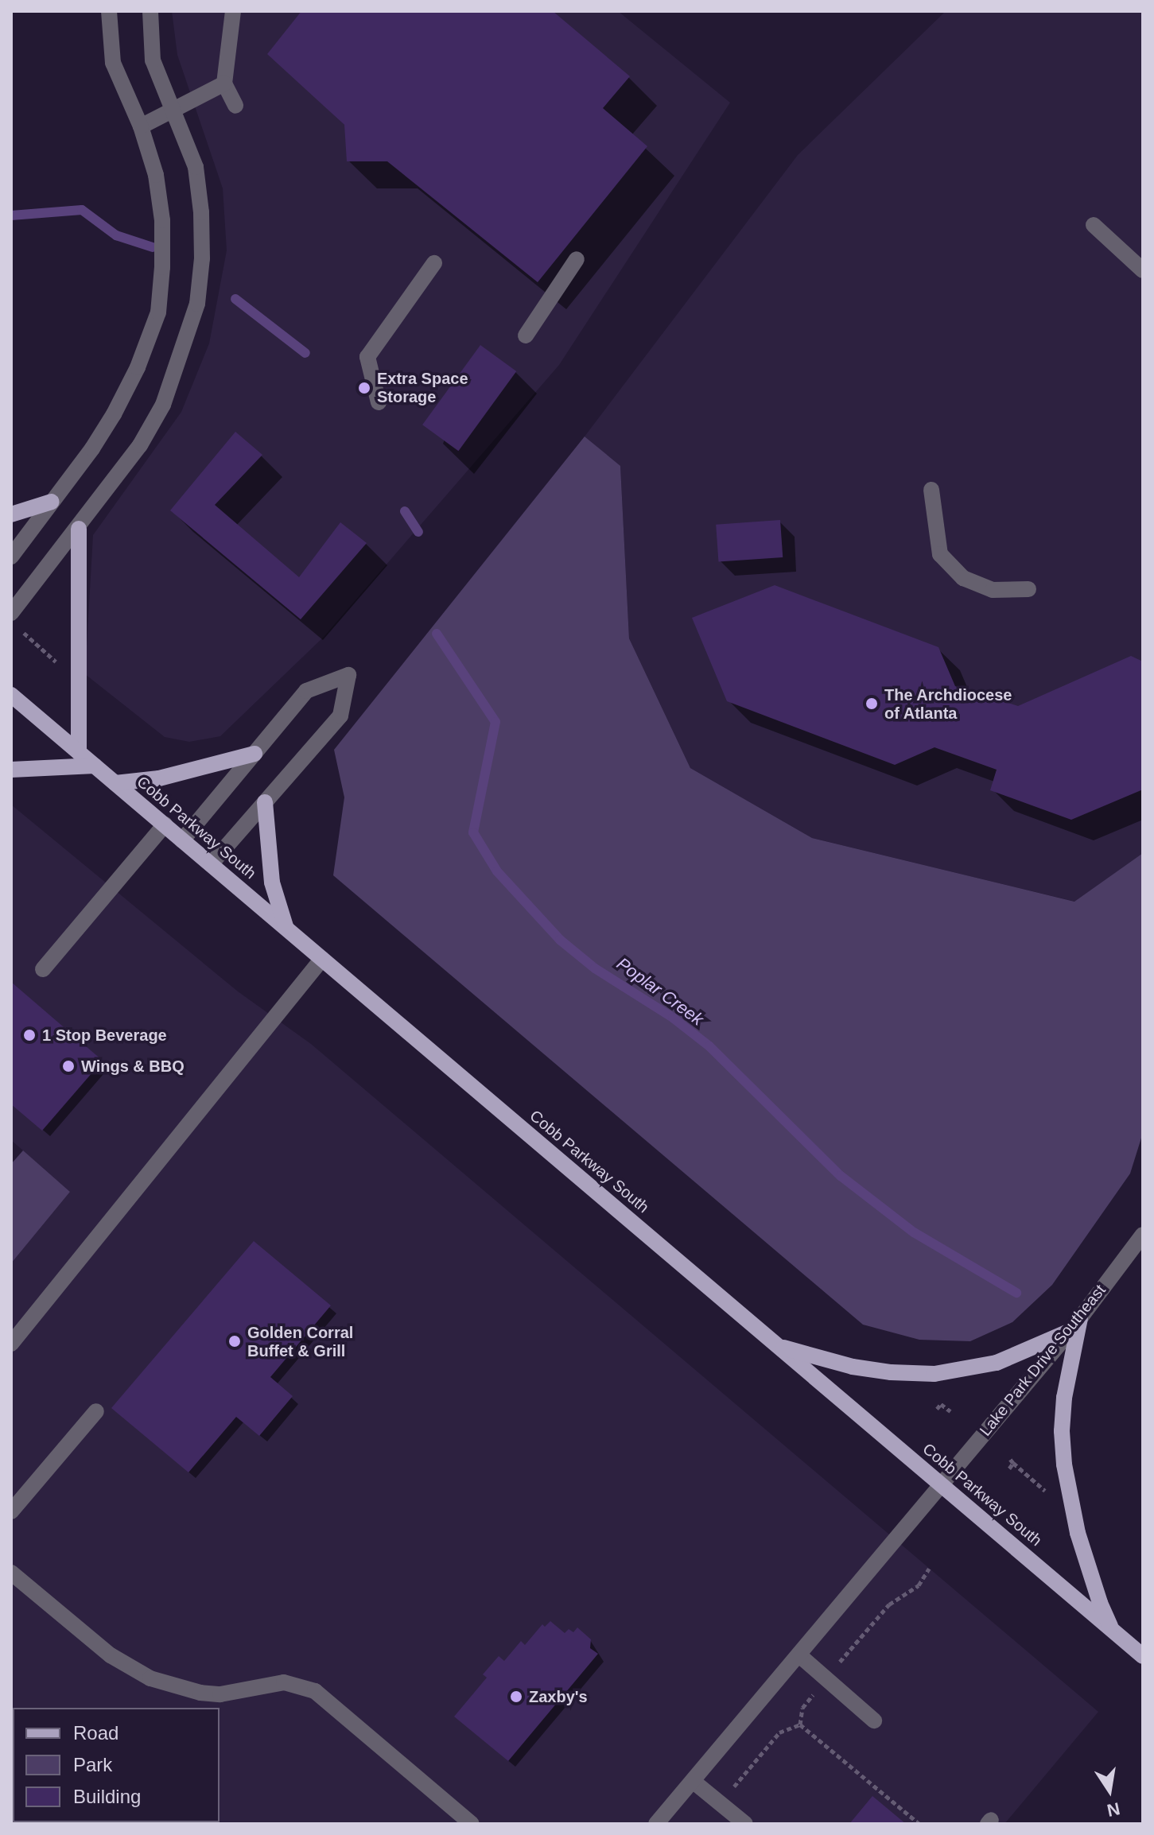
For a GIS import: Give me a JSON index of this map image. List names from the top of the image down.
{
  "streets": {
    "main road": ["Cobb Parkway South"],
    "street": ["Lake Park Drive Southeast"]
  },
  "crossings": [
    ["Cobb Parkway South", "Lake Park Drive Southeast"]
  ],
  "water": ["Poplar Creek"],
  "places": [
    "Extra Space Storage",
    "The Archdiocese of Atlanta",
    "1 Stop Beverage",
    "Wings & BBQ",
    "Golden Corral Buffet & Grill",
    "Zaxby's"
  ],
  "legend": ["Road", "Park", "Building"],
  "north": "bottom"
}
